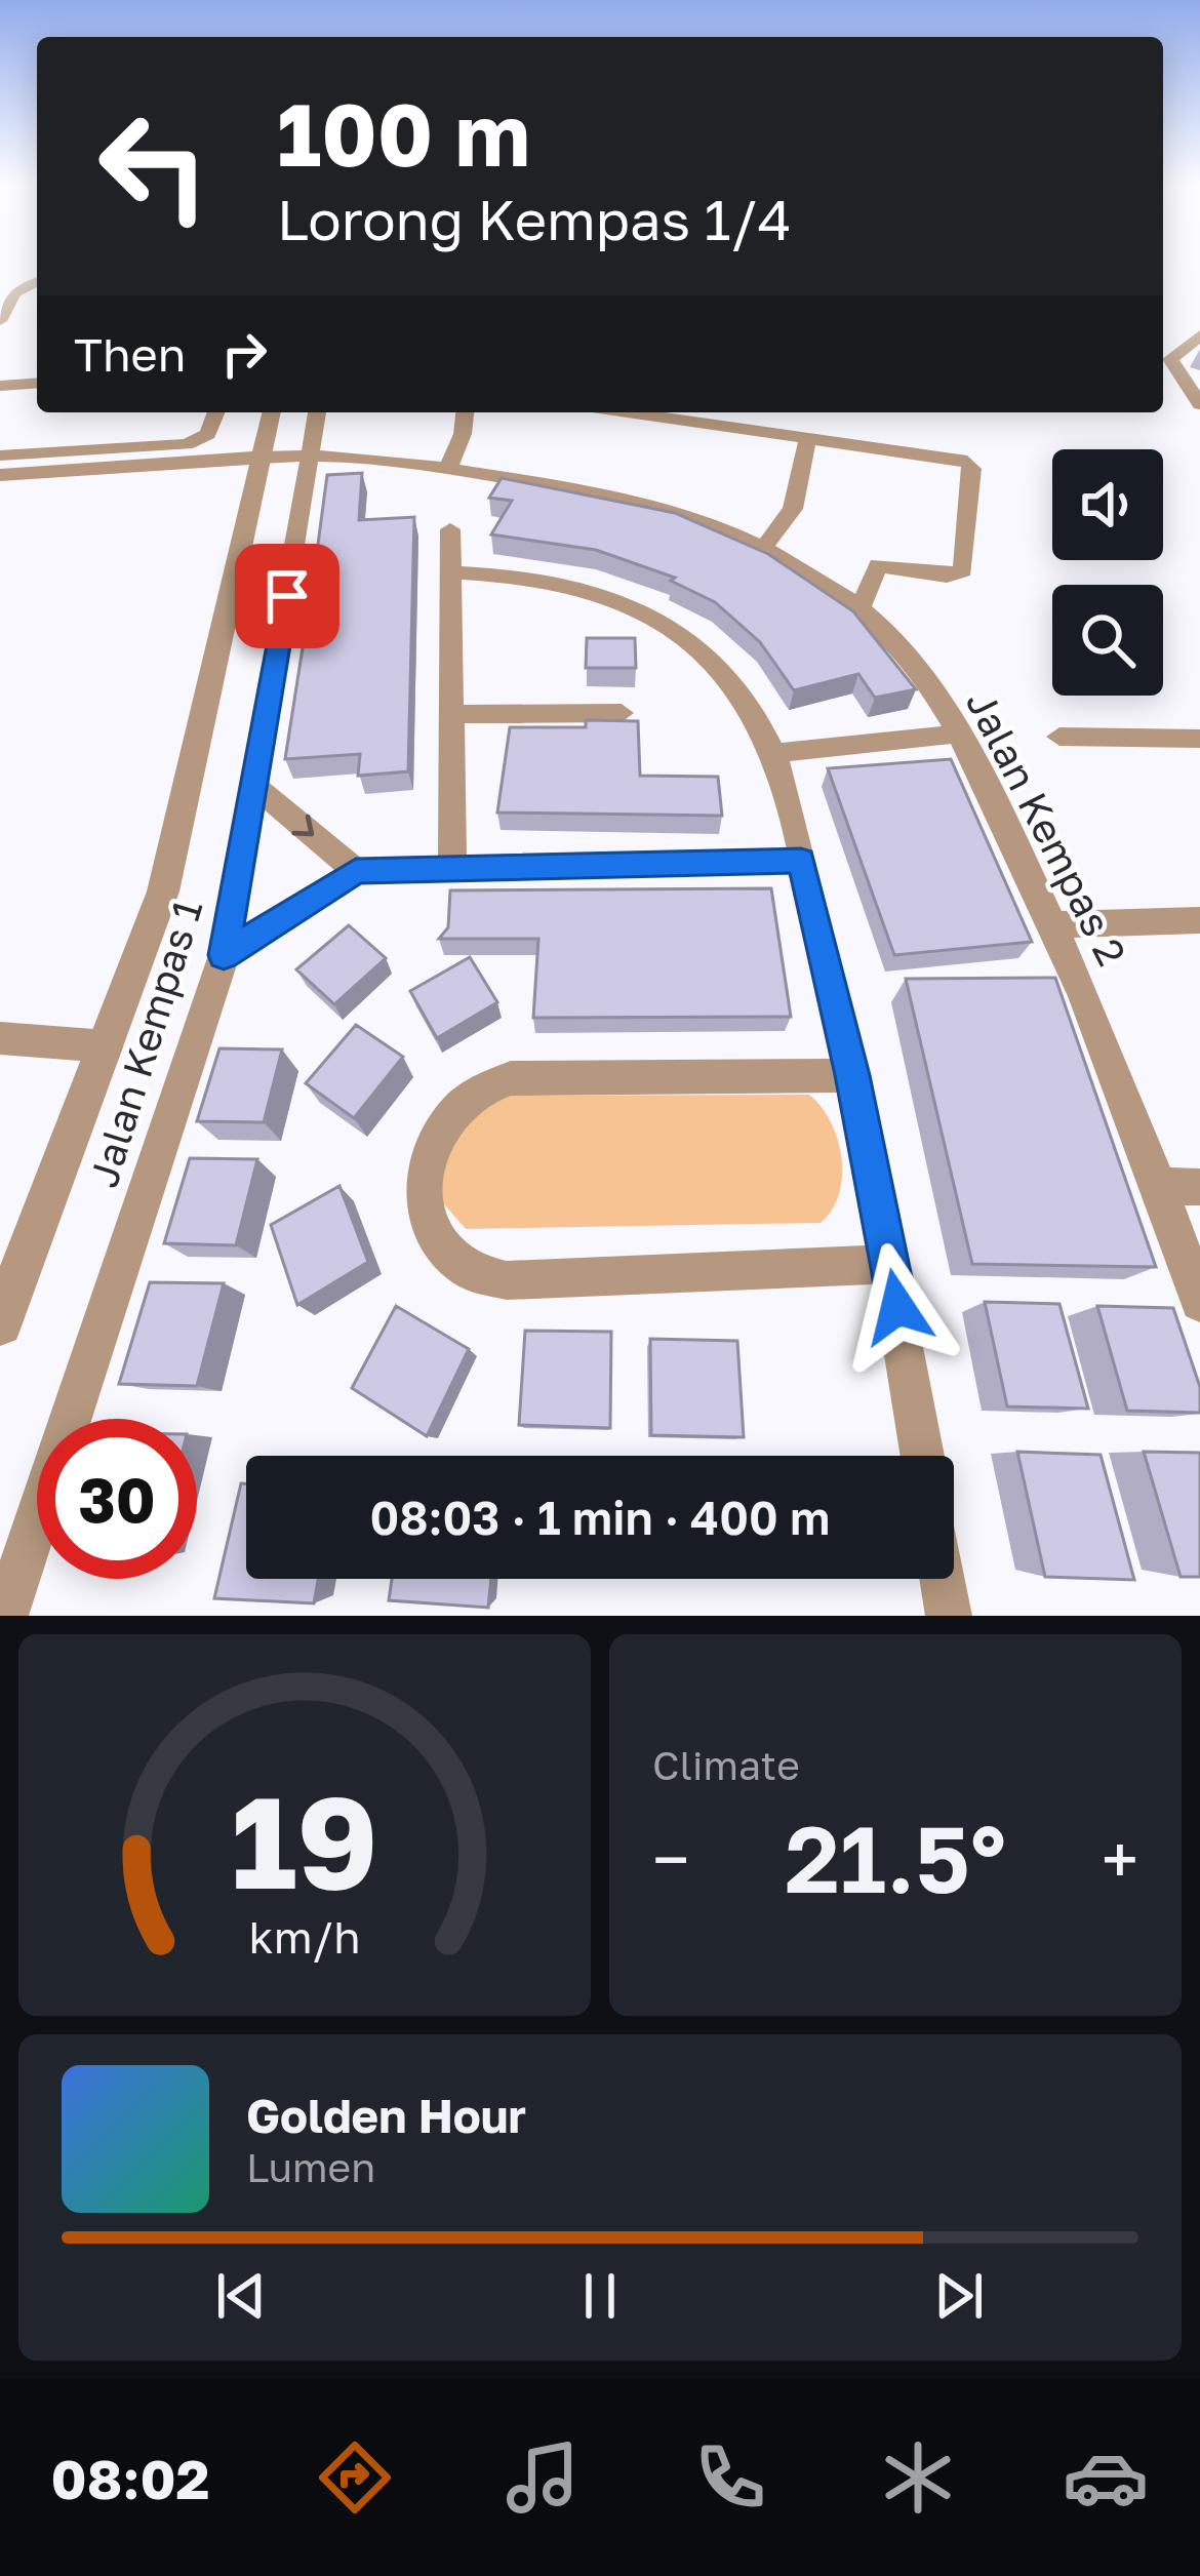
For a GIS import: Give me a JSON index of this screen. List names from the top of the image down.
{
  "streets": {
    "street": ["Jalan Kempas 2", "Jalan Kempas 1"]
  },
  "crossings": [
    ["Jalan Kempas 2", "Jalan Kempas 1"]
  ],
  "page": {
    "turn": ["100 m", "Lorong Kempas 1/4"],
    "then": "Then",
    "limit": "30",
    "trip": "08:03 · 1 min · 400 m",
    "tile": "Climate",
    "heat": ["−", "21.5°", "+"],
    "song": ["Golden Hour", "Lumen"],
    "tabs": "08:02",
    "gauge": ["19", "km/h"]
  }
}
